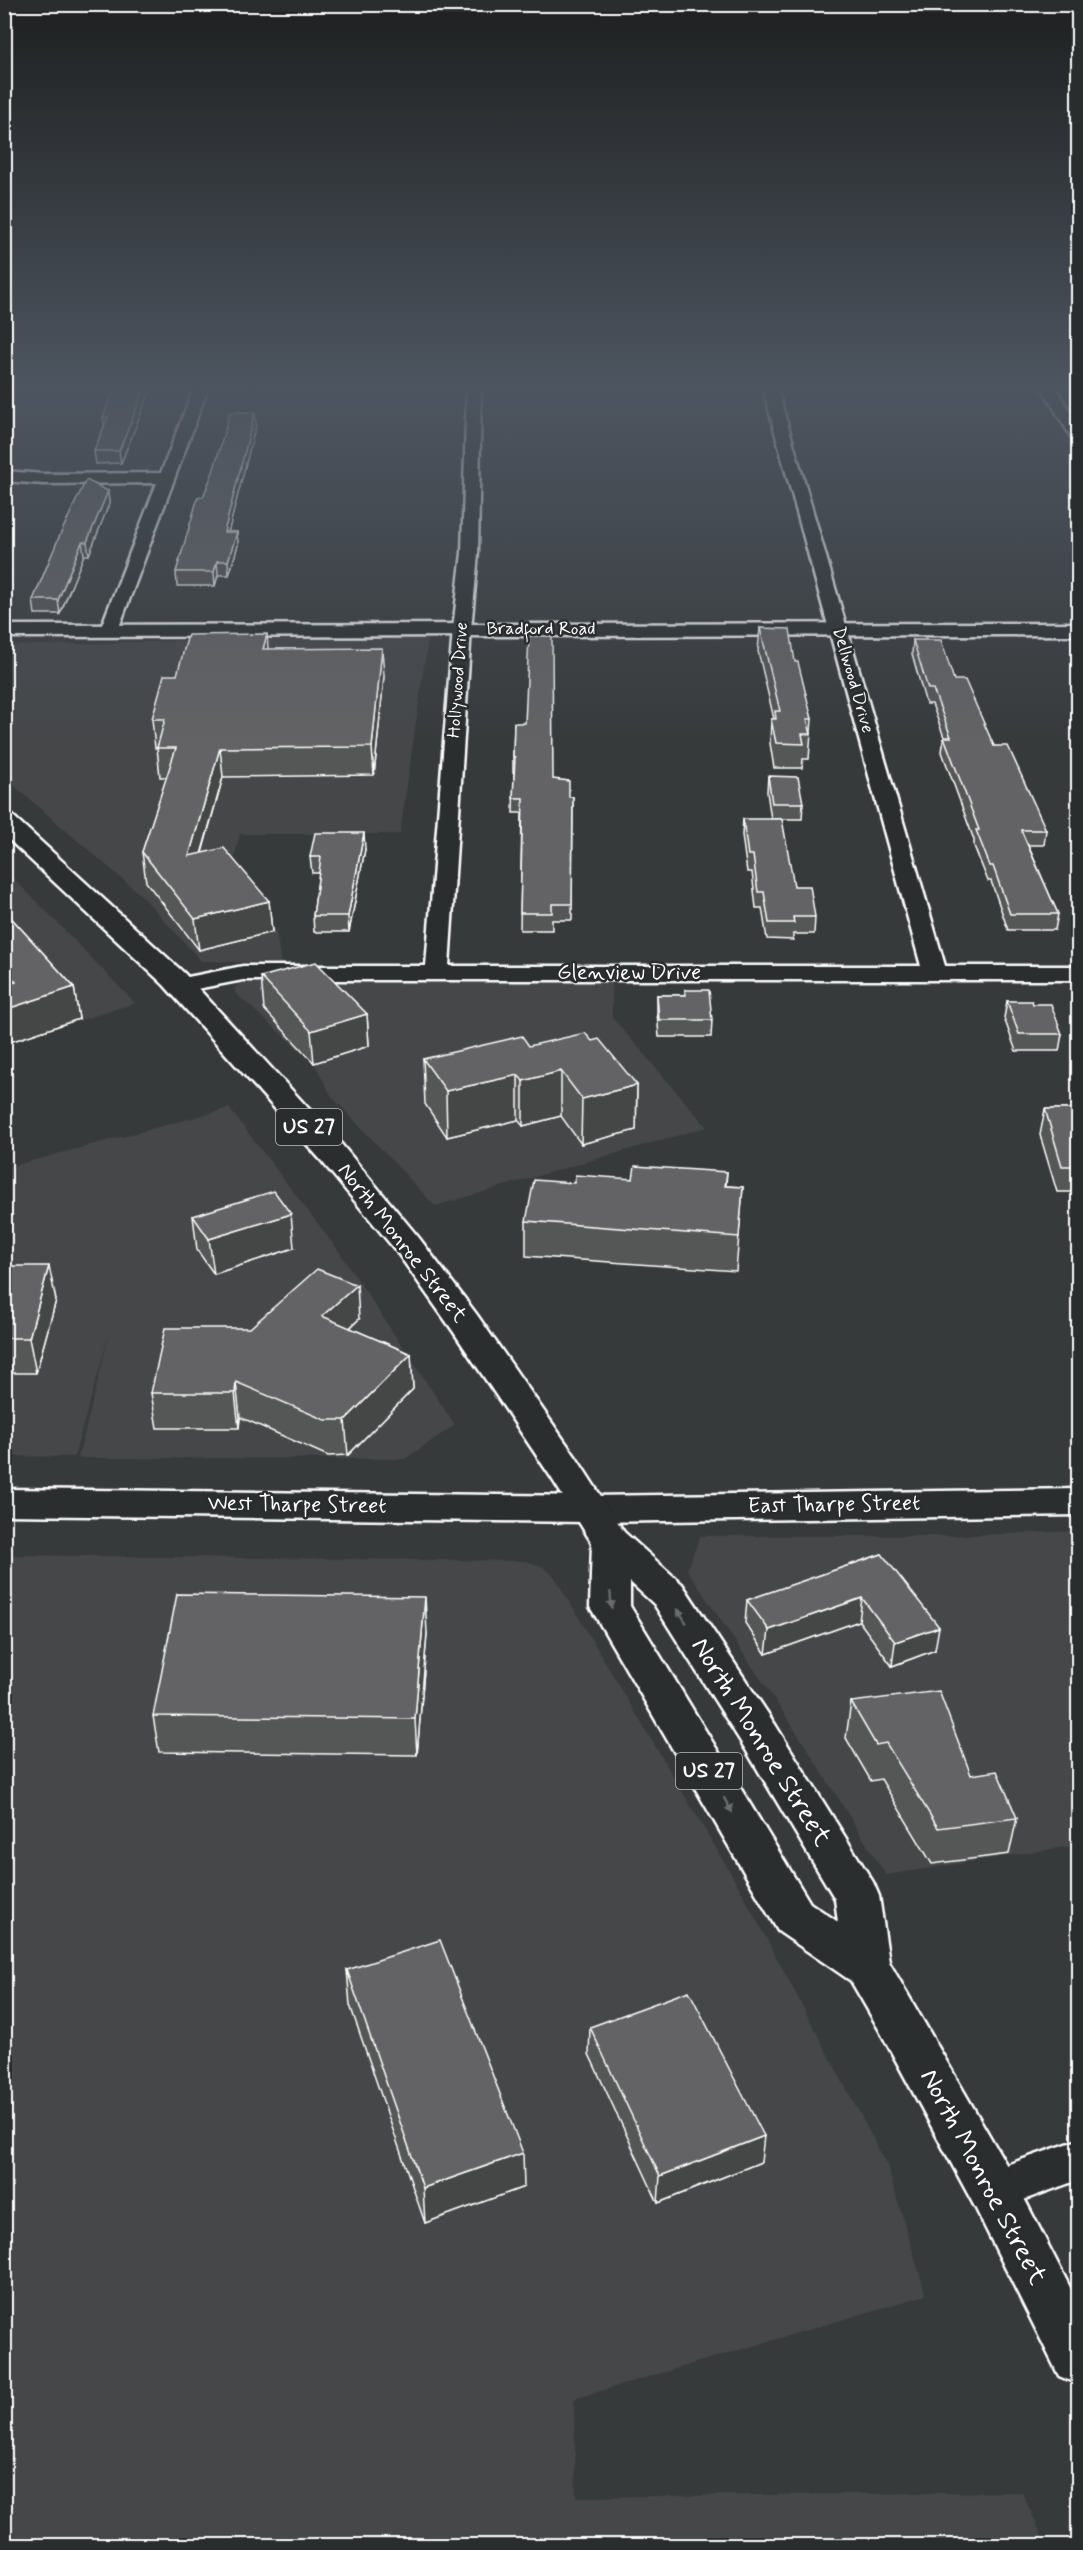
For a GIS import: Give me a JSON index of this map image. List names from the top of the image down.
{
  "streets": {
    "main road": [
      "Bradford Road",
      "US 27",
      "North Monroe Street",
      "West Tharpe Street",
      "East Tharpe Street"
    ],
    "street": ["Hollywood Drive", "Dellwood Drive", "Glenview Drive"]
  },
  "crossings": [
    ["Bradford Road", "Hollywood Drive"],
    ["Bradford Road", "Dellwood Drive"],
    ["Hollywood Drive", "Glenview Drive"],
    ["Dellwood Drive", "Glenview Drive"],
    ["Glenview Drive", "North Monroe Street"],
    ["North Monroe Street", "West Tharpe Street"],
    ["North Monroe Street", "East Tharpe Street"],
    ["West Tharpe Street", "East Tharpe Street"]
  ]
}
